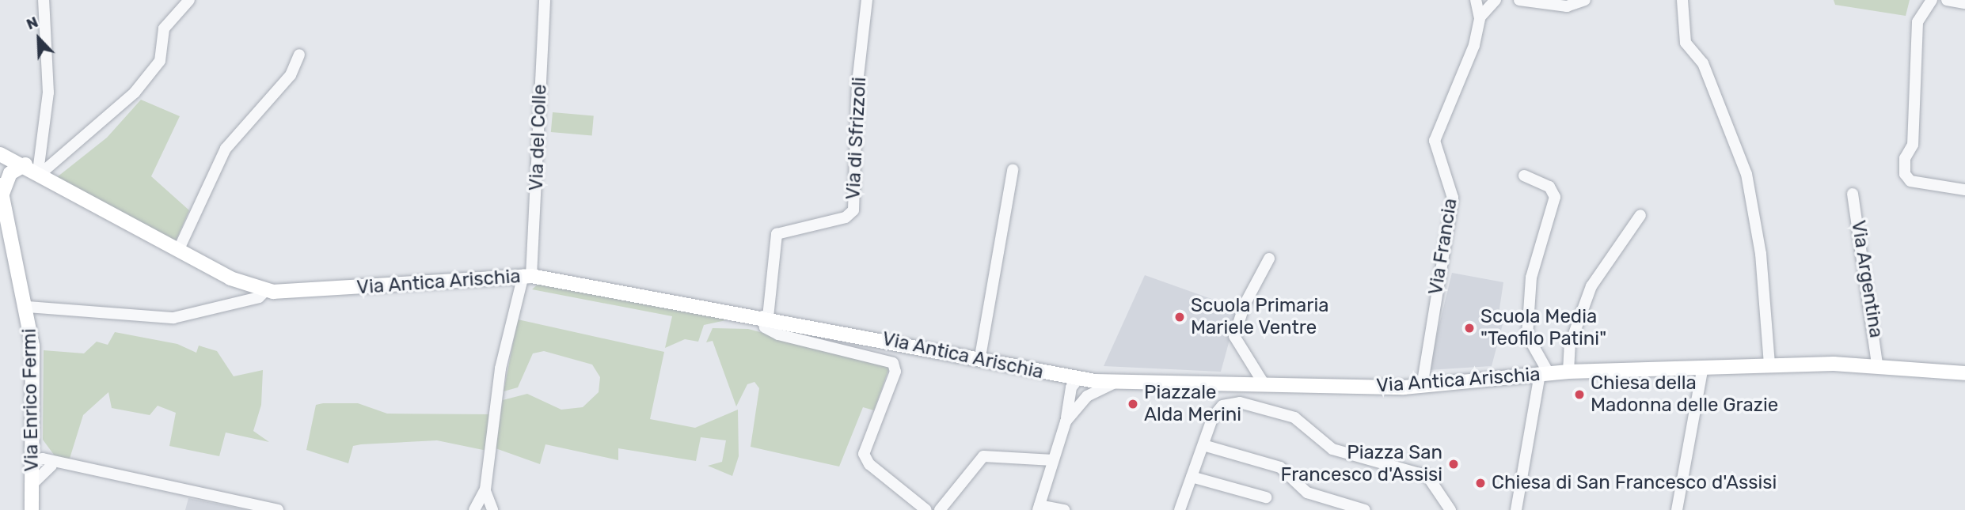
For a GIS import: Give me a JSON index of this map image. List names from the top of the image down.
{
  "streets": {
    "main road": ["Via Antica Arischia", "Via Enrico Fermi"],
    "street": [
      "Via del Colle",
      "Via di Sfrizzoli",
      "Via Francia",
      "Via Argentina"
    ]
  },
  "crossings": [
    ["Via del Colle", "Via Antica Arischia"],
    ["Via di Sfrizzoli", "Via Antica Arischia"],
    ["Via Francia", "Via Antica Arischia"],
    ["Via Argentina", "Via Antica Arischia"],
    ["Via Antica Arischia", "Via Enrico Fermi"]
  ],
  "places": [
    "Scuola Primaria Mariele Ventre",
    "Scuola Media \"Teofilo Patini\"",
    "Chiesa della Madonna delle Grazie",
    "Piazzale Alda Merini",
    "Piazza San Francesco d'Assisi",
    "Chiesa di San Francesco d'Assisi"
  ],
  "north": "top left"
}
